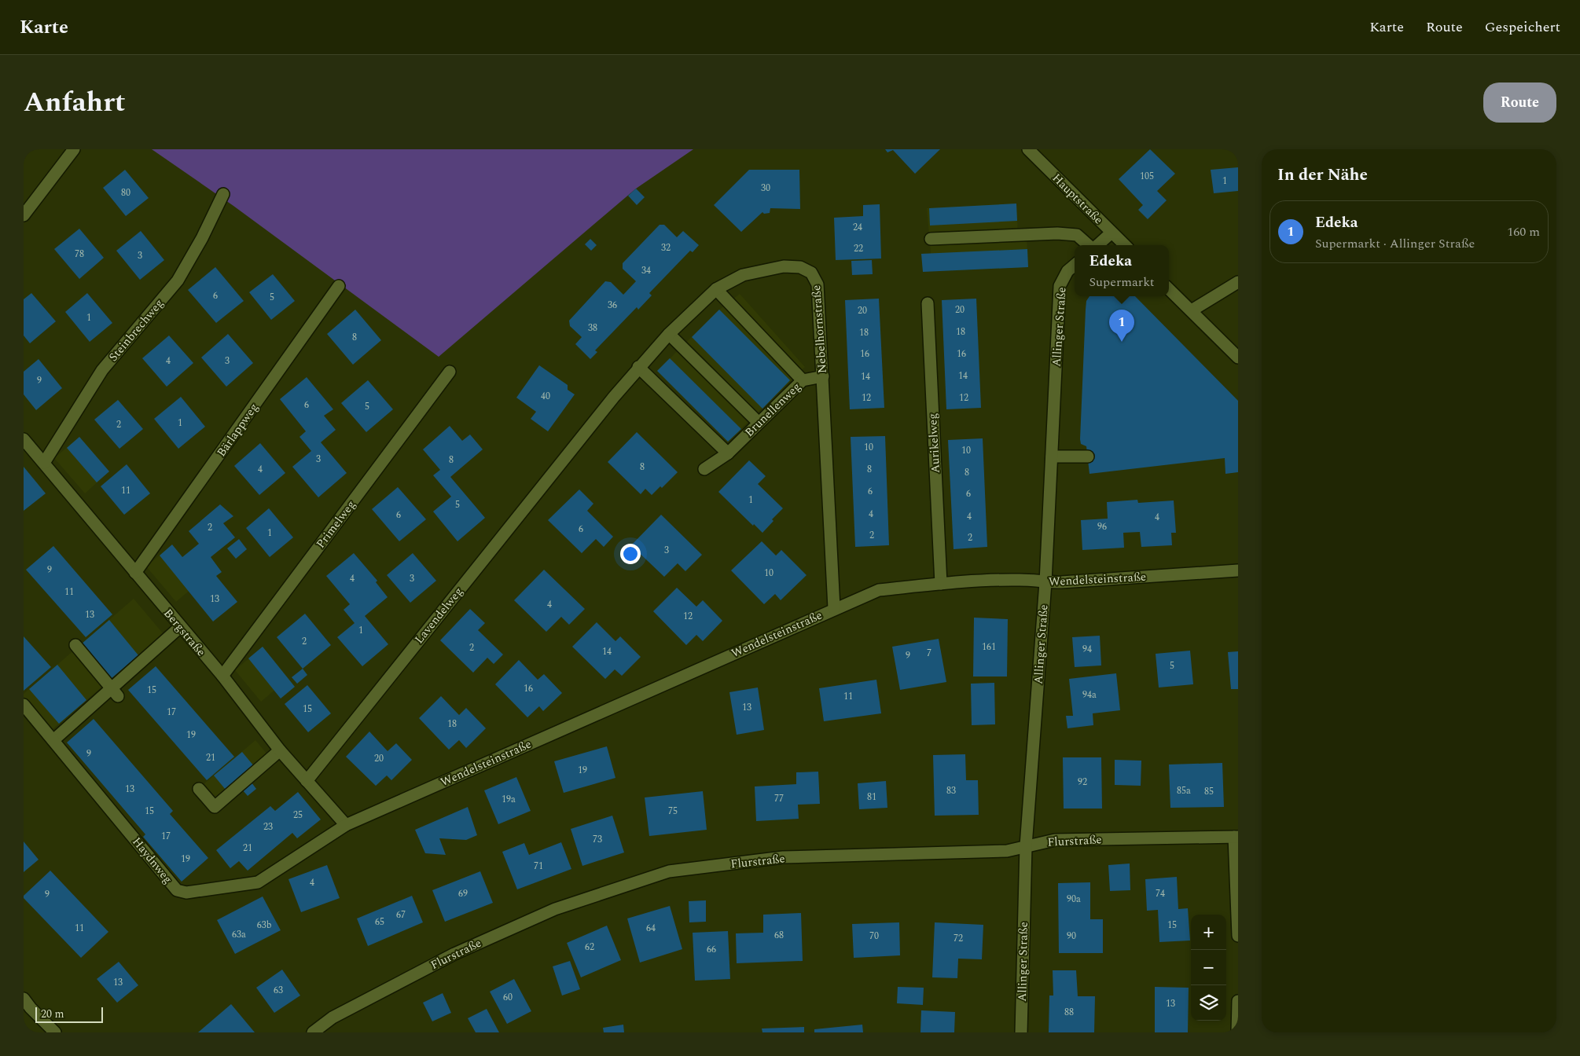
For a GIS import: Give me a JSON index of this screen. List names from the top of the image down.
{
  "streets": {
    "street": [
      "Hauptstraße",
      "Allinger Straße",
      "Nebelhornstraße",
      "Steinbrechweg",
      "Brunellenweg",
      "Bärlappweg",
      "Aurikelweg",
      "Primelweg",
      "Wendelsteinstraße",
      "Lavendelweg",
      "Bergstraße",
      "Flurstraße",
      "Haydnweg"
    ]
  },
  "crossings": [
    ["Allinger Straße", "Wendelsteinstraße"],
    ["Allinger Straße", "Flurstraße"],
    ["Nebelhornstraße", "Brunellenweg"],
    ["Nebelhornstraße", "Wendelsteinstraße"],
    ["Nebelhornstraße", "Lavendelweg"],
    ["Steinbrechweg", "Bergstraße"],
    ["Bärlappweg", "Bergstraße"],
    ["Aurikelweg", "Wendelsteinstraße"],
    ["Primelweg", "Bergstraße"],
    ["Wendelsteinstraße", "Bergstraße"],
    ["Wendelsteinstraße", "Haydnweg"],
    ["Lavendelweg", "Bergstraße"],
    ["Bergstraße", "Haydnweg"]
  ],
  "house_numbers": [
    "105",
    "1",
    "30",
    "80",
    "24",
    "32",
    "22",
    "78",
    "3",
    "34",
    "6",
    "5",
    "36",
    "20",
    "20",
    "1",
    "38",
    "18",
    "18",
    "8",
    "16",
    "16",
    "4",
    "3",
    "14",
    "14",
    "9",
    "40",
    "12",
    "12",
    "6",
    "5",
    "1",
    "2",
    "10",
    "10",
    "3",
    "8",
    "8",
    "4",
    "8",
    "8",
    "11",
    "6",
    "6",
    "1",
    "5",
    "4",
    "6",
    "4",
    "4",
    "96",
    "2",
    "6",
    "1",
    "2",
    "2",
    "3",
    "9",
    "10",
    "4",
    "3",
    "11",
    "13",
    "4",
    "13",
    "12",
    "1",
    "2",
    "161",
    "2",
    "94",
    "14",
    "7",
    "9",
    "5",
    "16",
    "15",
    "94a",
    "11",
    "13",
    "15",
    "17",
    "18",
    "19",
    "9",
    "21",
    "20",
    "19",
    "92",
    "13",
    "83",
    "85a",
    "85",
    "81",
    "77",
    "19a",
    "15",
    "75",
    "25",
    "23",
    "17",
    "73",
    "21",
    "19",
    "71",
    "4",
    "69",
    "74",
    "9",
    "90a",
    "67",
    "65",
    "63b",
    "15",
    "11",
    "64",
    "63a",
    "68",
    "70",
    "90",
    "72",
    "62",
    "66",
    "13",
    "63",
    "60",
    "13",
    "88"
  ],
  "scale_bar": "20 m",
  "page": {
    "header": "Karte",
    "nav": ["Karte", "Route", "Gespeichert"],
    "title": "Anfahrt",
    "buttons": "Route",
    "heading": "In der Nähe",
    "list": [
      {
        "mark": "1",
        "name": "Edeka",
        "note": "Supermarkt · Allinger Straße",
        "value": "160 m"
      }
    ],
    "popup": ["Edeka", "Supermarkt"],
    "pins": "1",
    "map_buttons": ["+", "−"],
    "scale": "20 m"
  }
}
